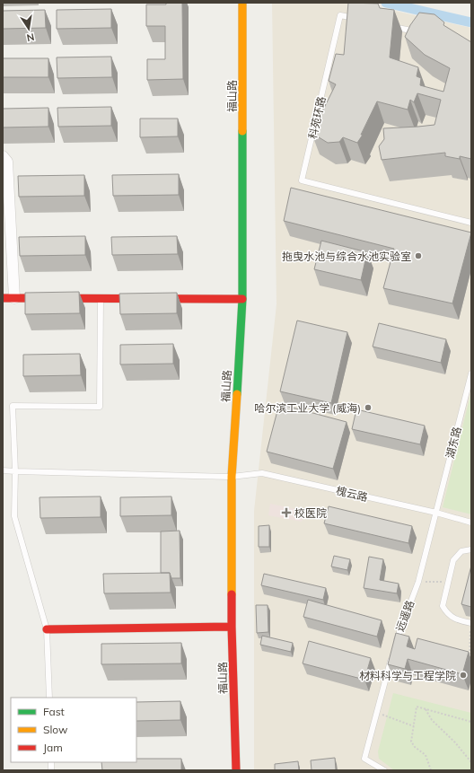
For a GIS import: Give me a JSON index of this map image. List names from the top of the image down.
{
  "streets": {
    "main road": ["福山路"],
    "lane": [
      "科苑环路",
      "湖东路",
      "槐云路",
      "远遥路"
    ]
  },
  "crossings": [
    ["福山路", "槐云路"],
    ["湖东路", "槐云路"],
    ["湖东路", "远遥路"],
    ["槐云路", "远遥路"]
  ],
  "places": {
    "other": ["拖曳水池与综合水池实验室", "哈尔滨工业大学 (威海)", "材料科学与工程学院"],
    "health": ["校医院"]
  },
  "legend": ["Fast", "Slow", "Jam"],
  "north": "bottom"
}
